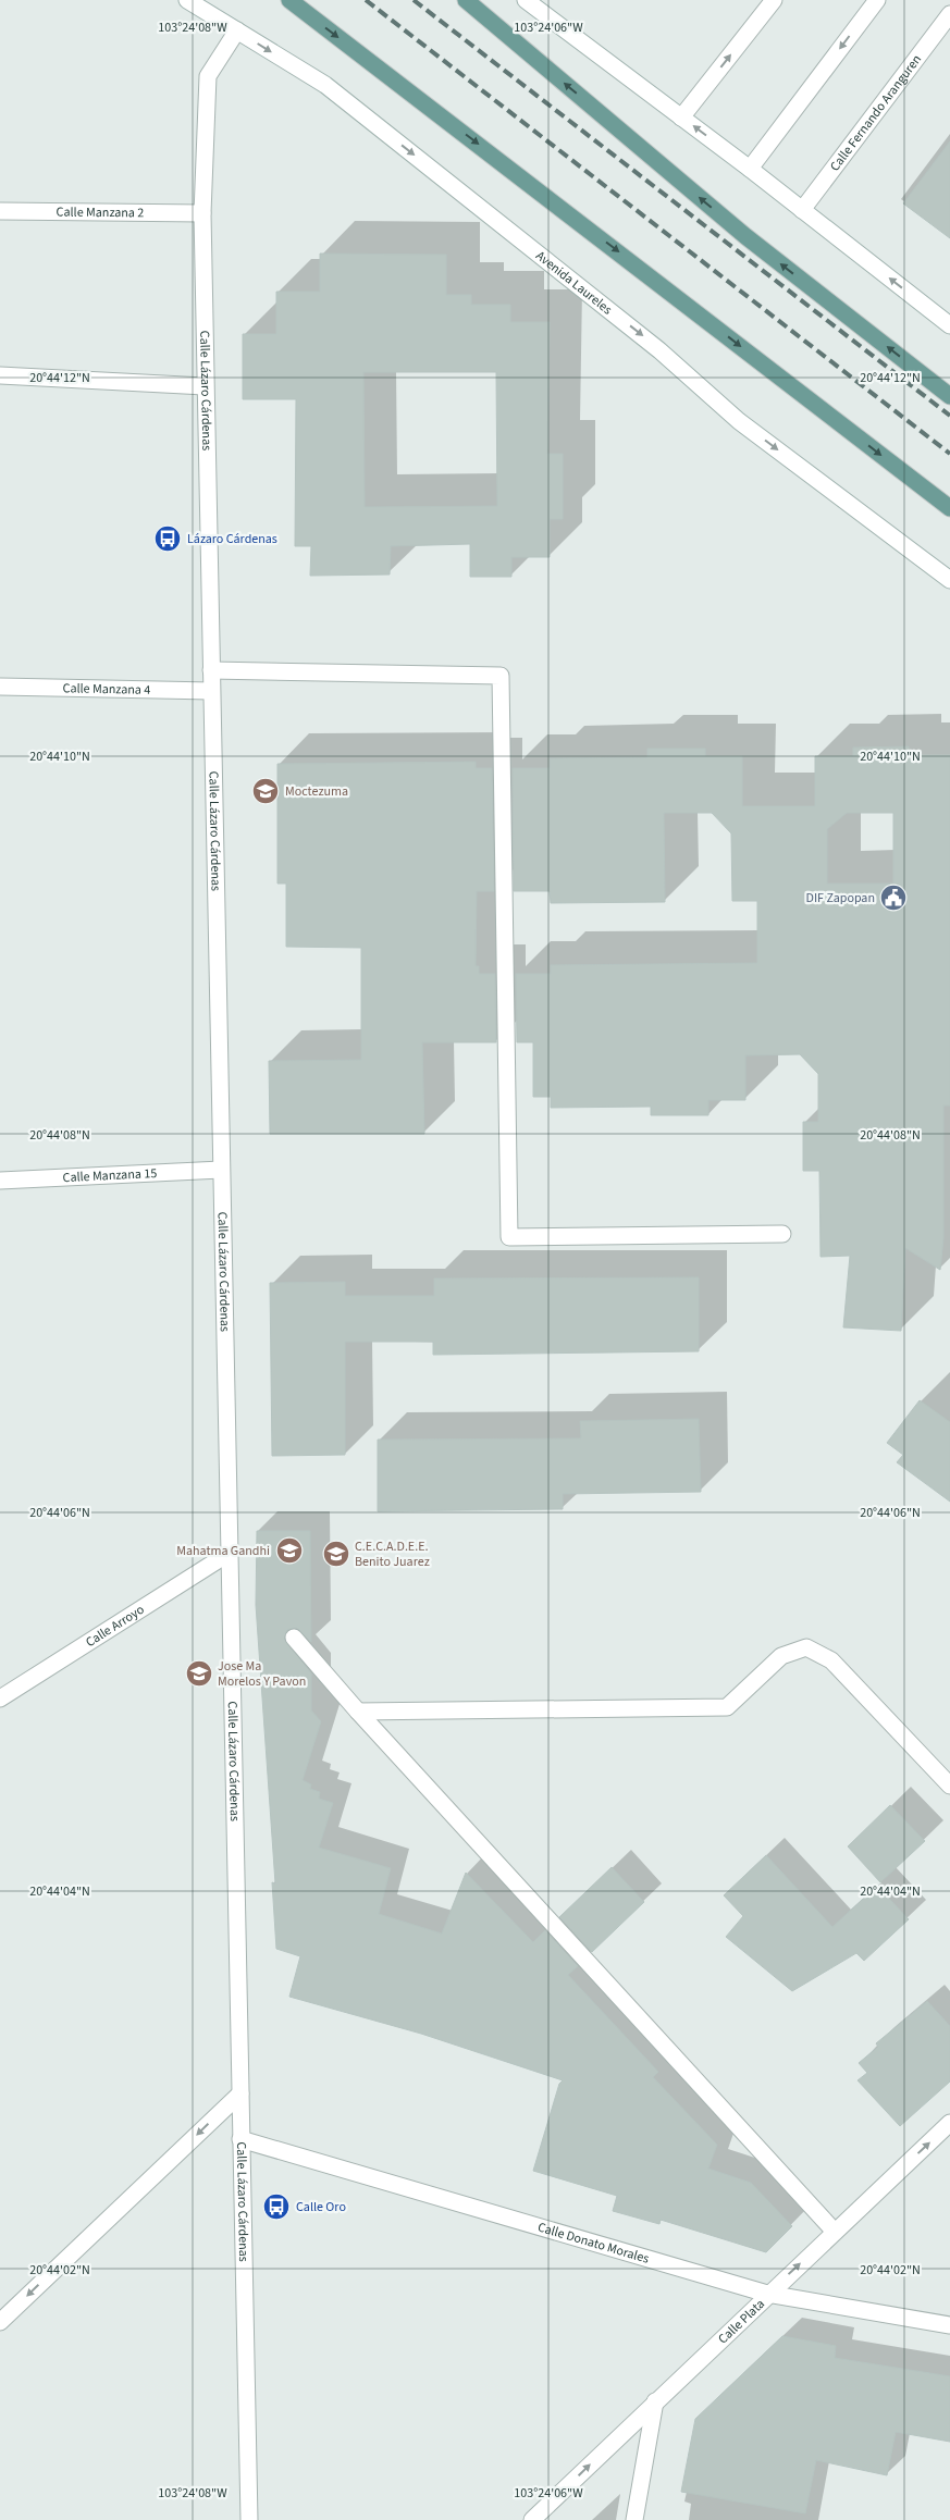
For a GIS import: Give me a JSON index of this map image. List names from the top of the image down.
{
  "streets": {
    "street": [
      "Calle Fernando Aranguren",
      "Calle Manzana 2",
      "Avenida Laureles",
      "Calle Lázaro Cárdenas",
      "Calle Manzana 4",
      "Calle Manzana 15",
      "Calle Arroyo",
      "Calle Donato Morales",
      "Calle Plata"
    ]
  },
  "crossings": [
    ["Calle Manzana 2", "Calle Lázaro Cárdenas"],
    ["Avenida Laureles", "Calle Lázaro Cárdenas"],
    ["Calle Lázaro Cárdenas", "Calle Manzana 4"],
    ["Calle Lázaro Cárdenas", "Calle Manzana 15"],
    ["Calle Lázaro Cárdenas", "Calle Arroyo"],
    ["Calle Lázaro Cárdenas", "Calle Donato Morales"],
    ["Calle Donato Morales", "Calle Plata"]
  ],
  "one_way": ["Avenida Laureles", "Calle Plata"],
  "places": {
    "bus stop": ["Lázaro Cárdenas", "Calle Oro"],
    "school or university": [
      "Moctezuma",
      "Mahatma Gandhi",
      "C.E.C.A.D.E.E. Benito Juarez",
      "Jose Ma Morelos Y Pavon"
    ],
    "public building": ["DIF Zapopan"]
  },
  "coordinates": [
    "103°24'08\"W",
    "103°24'06\"W",
    "20°44'12\"N",
    "20°44'10\"N",
    "20°44'08\"N",
    "20°44'06\"N",
    "20°44'04\"N",
    "20°44'02\"N"
  ]
}
